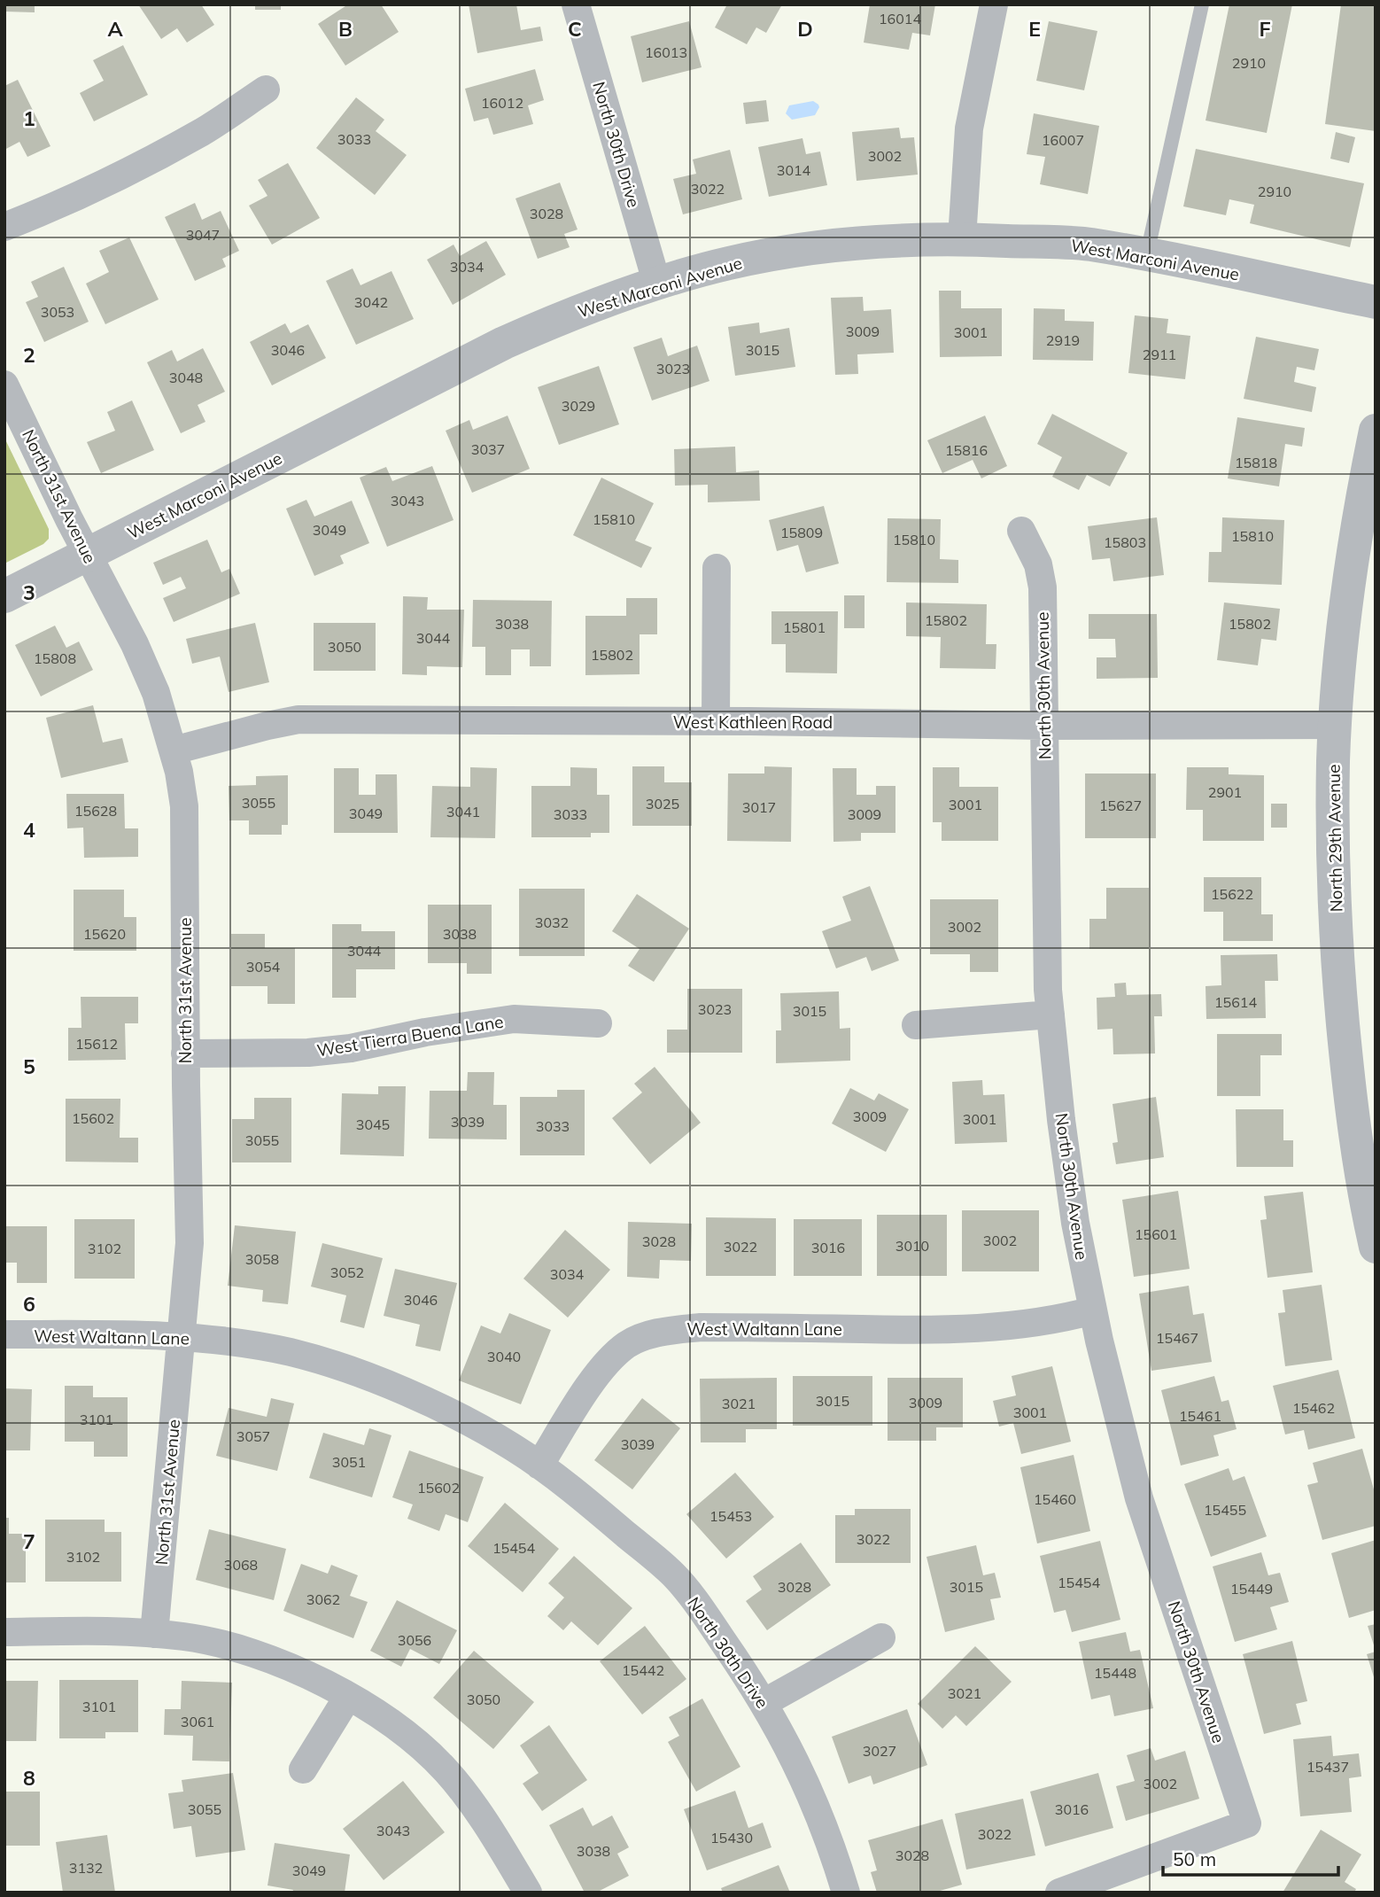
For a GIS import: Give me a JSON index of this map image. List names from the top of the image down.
{
  "streets": {
    "street": [
      "North 30th Drive",
      "West Marconi Avenue",
      "North 31st Avenue",
      "North 30th Avenue",
      "West Kathleen Road",
      "North 29th Avenue",
      "West Tierra Buena Lane",
      "West Waltann Lane"
    ]
  },
  "crossings": [
    ["North 30th Drive", "West Marconi Avenue"],
    ["North 30th Drive", "West Waltann Lane"],
    ["West Marconi Avenue", "North 31st Avenue"],
    ["North 31st Avenue", "West Kathleen Road"],
    ["North 31st Avenue", "West Tierra Buena Lane"],
    ["North 31st Avenue", "West Waltann Lane"],
    ["North 30th Avenue", "West Kathleen Road"],
    ["North 30th Avenue", "West Waltann Lane"],
    ["West Kathleen Road", "North 29th Avenue"]
  ],
  "house_numbers": [
    "16014",
    "16013",
    "2910",
    "16012",
    "3033",
    "16007",
    "3002",
    "3014",
    "3022",
    "2910",
    "3028",
    "3047",
    "3034",
    "3042",
    "3053",
    "3009",
    "3001",
    "2919",
    "3046",
    "3015",
    "2911",
    "3023",
    "3048",
    "3029",
    "3037",
    "15816",
    "15818",
    "3043",
    "15810",
    "3049",
    "15809",
    "15810",
    "15810",
    "15803",
    "15802",
    "3038",
    "15802",
    "15801",
    "3044",
    "3050",
    "15802",
    "15808",
    "2901",
    "3055",
    "3025",
    "3001",
    "15627",
    "3017",
    "15628",
    "3041",
    "3049",
    "3033",
    "3009",
    "15622",
    "3032",
    "3002",
    "15620",
    "3038",
    "3044",
    "3054",
    "15614",
    "3023",
    "3015",
    "15612",
    "3009",
    "15602",
    "3001",
    "3039",
    "3045",
    "3033",
    "3055",
    "15601",
    "3002",
    "3028",
    "3010",
    "3022",
    "3016",
    "3102",
    "3058",
    "3052",
    "3034",
    "3046",
    "15467",
    "3040",
    "3015",
    "3009",
    "3021",
    "15462",
    "3001",
    "15461",
    "3101",
    "3057",
    "3039",
    "3051",
    "15602",
    "15460",
    "15455",
    "15453",
    "3022",
    "15454",
    "3102",
    "3068",
    "15454",
    "3028",
    "3015",
    "15449",
    "3062",
    "3056",
    "15442",
    "15448",
    "3021",
    "3050",
    "3101",
    "3061",
    "3027",
    "15437",
    "3002",
    "3055",
    "3016",
    "3043",
    "3022",
    "15430",
    "3038",
    "3028",
    "3132",
    "3049"
  ],
  "scale_bar": "50 m",
  "grid": {
    "columns": [
      "A",
      "B",
      "C",
      "D",
      "E",
      "F"
    ],
    "rows": [
      "1",
      "2",
      "3",
      "4",
      "5",
      "6",
      "7",
      "8"
    ]
  }
}
